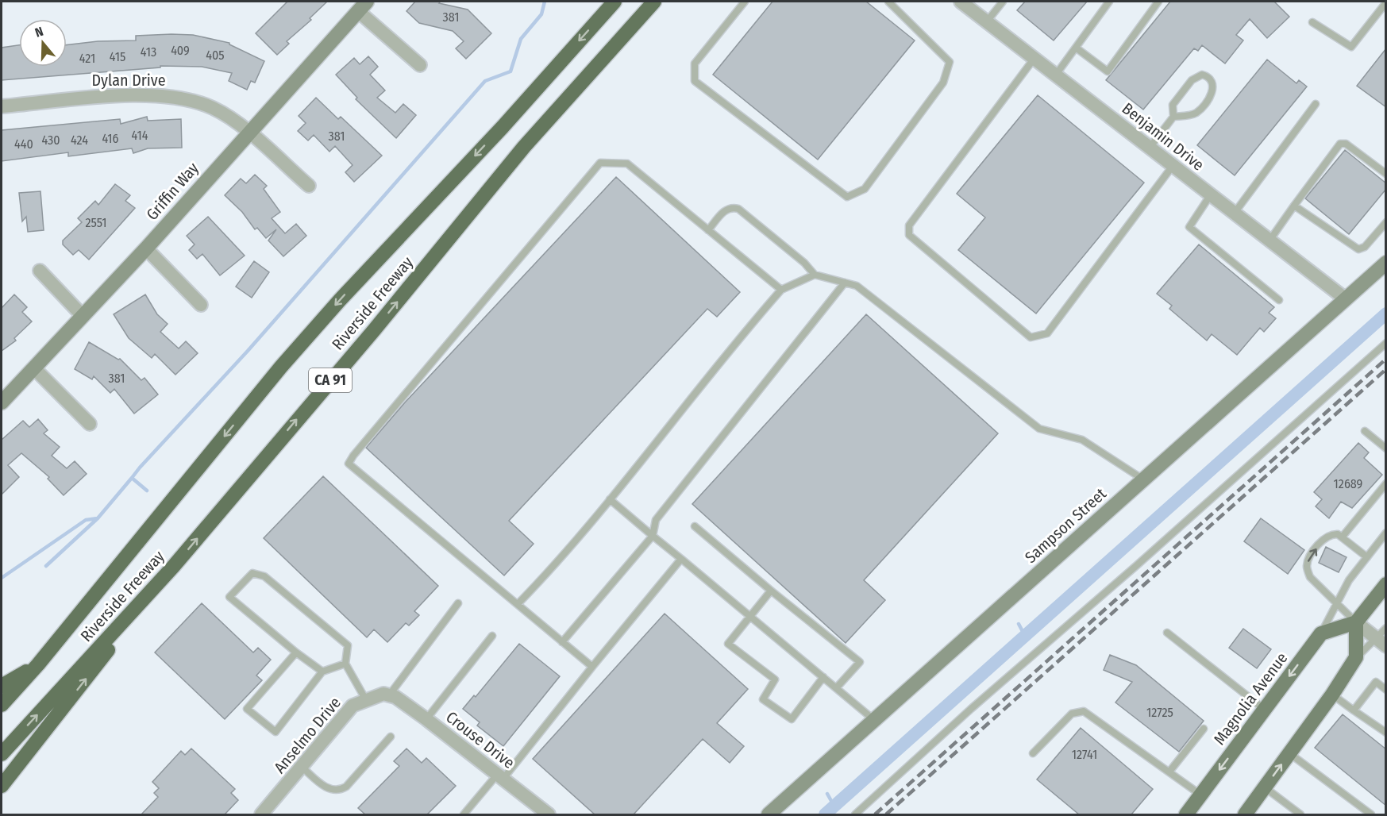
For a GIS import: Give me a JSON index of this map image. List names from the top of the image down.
{
  "streets": {
    "highway": ["Riverside Freeway", "CA 91"],
    "main road": ["Magnolia Avenue"],
    "street": [
      "Dylan Drive",
      "Benjamin Drive",
      "Griffin Way",
      "Sampson Street",
      "Anselmo Drive",
      "Crouse Drive"
    ]
  },
  "crossings": [
    ["Dylan Drive", "Griffin Way"],
    ["Benjamin Drive", "Sampson Street"],
    ["Anselmo Drive", "Crouse Drive"]
  ],
  "house_numbers": [
    "381",
    "409",
    "413",
    "405",
    "415",
    "421",
    "414",
    "381",
    "416",
    "430",
    "424",
    "440",
    "2551",
    "381",
    "12689",
    "12725",
    "12741"
  ],
  "north": "top"
}
